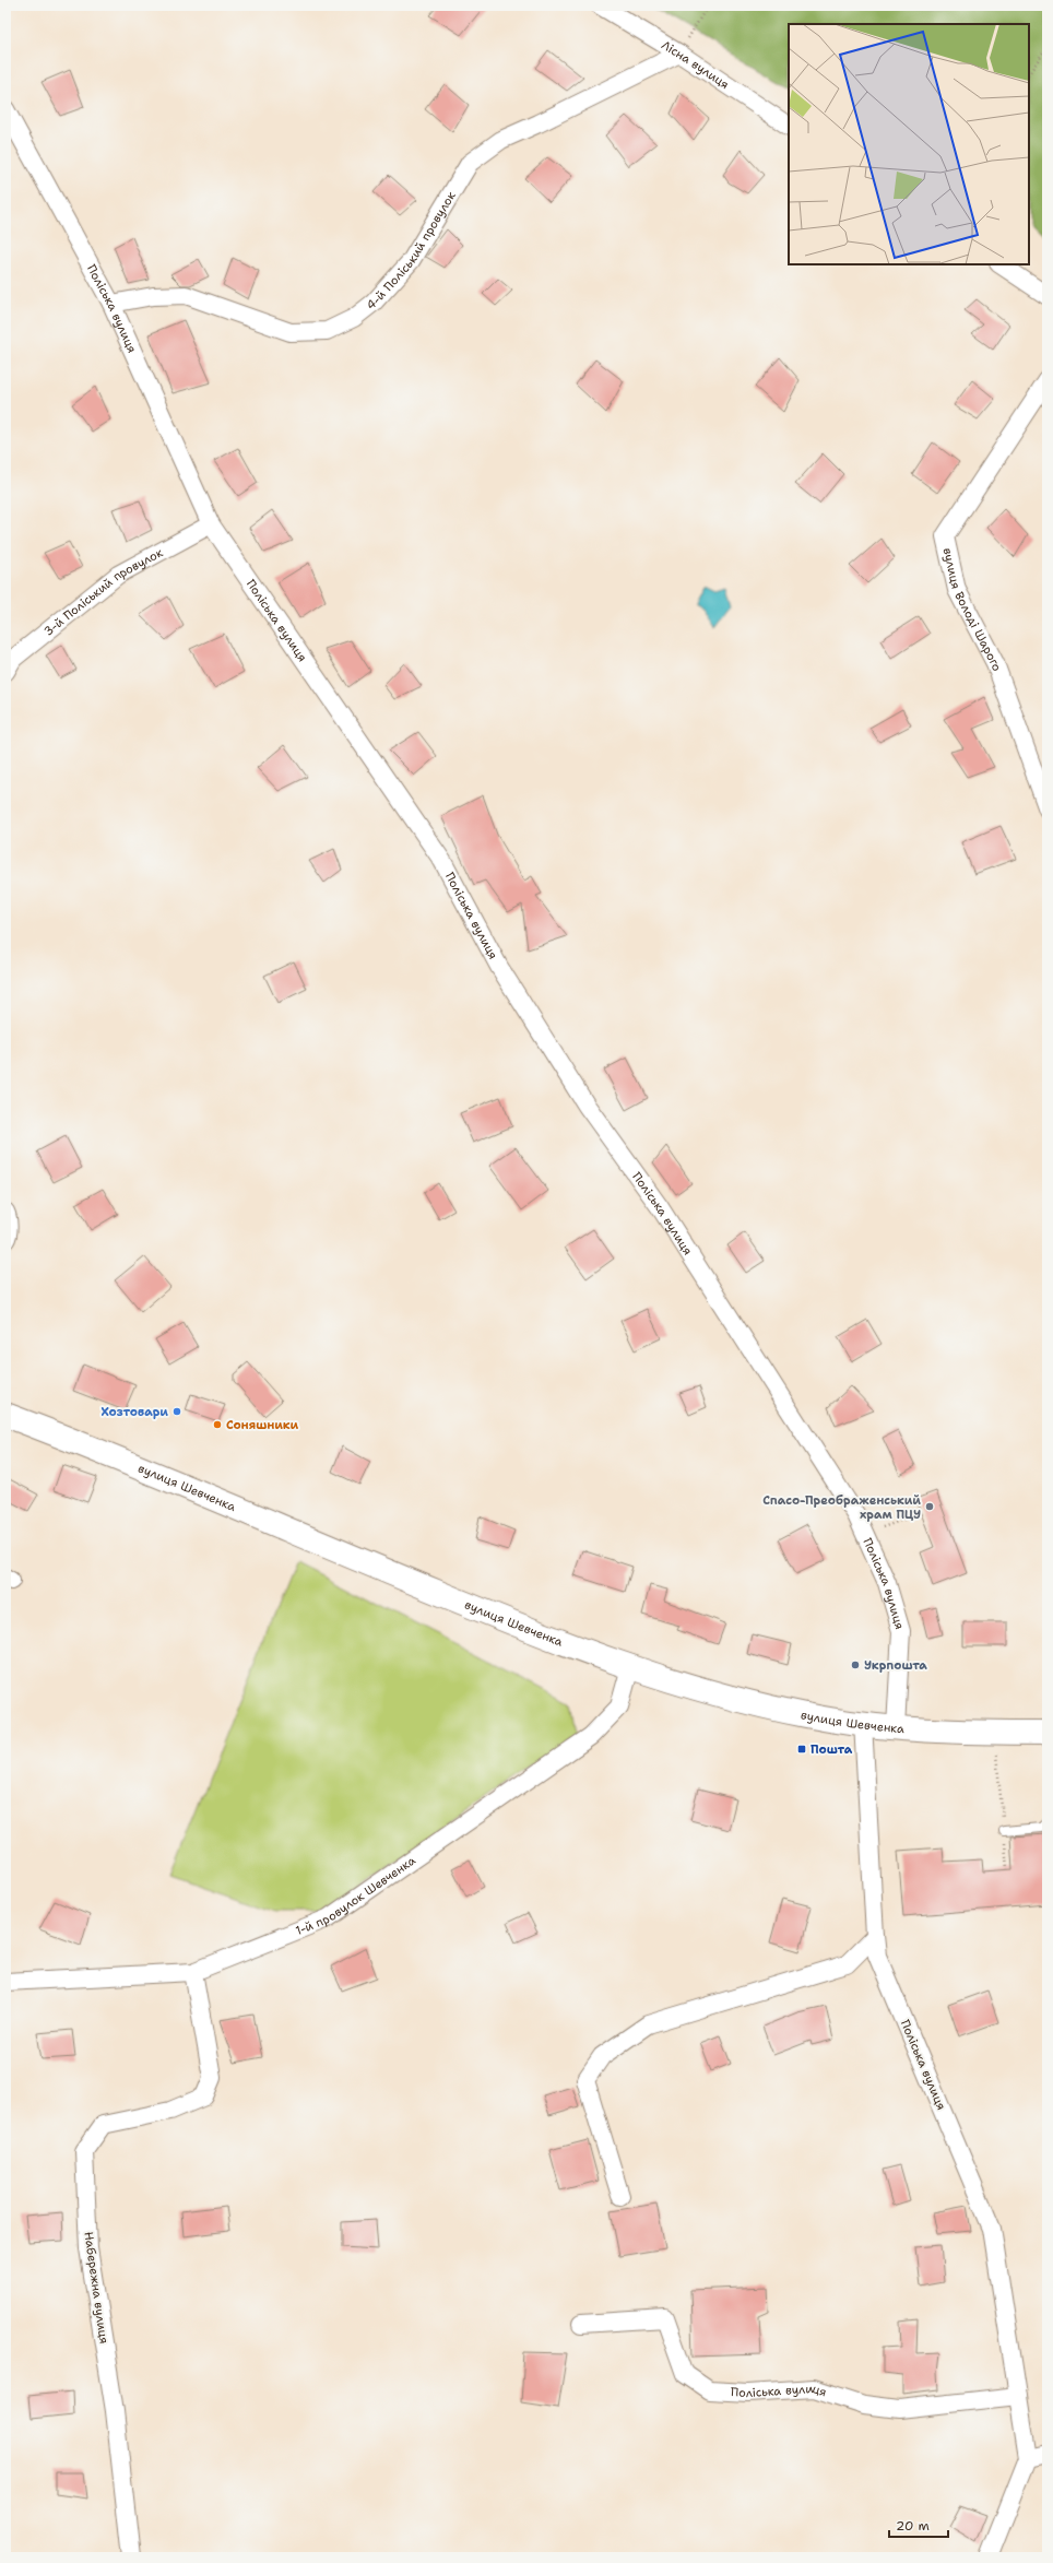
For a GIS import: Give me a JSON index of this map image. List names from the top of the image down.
{
  "streets": {
    "main road": ["вулиця Шевченка"],
    "street": [
      "Лісна вулиця",
      "4-й Поліський провулок",
      "Поліська вулиця",
      "3-й Поліський провулок",
      "вулиця Володі Шарого",
      "1-й провулок Шевченка",
      "Набережна вулиця"
    ]
  },
  "crossings": [
    ["Лісна вулиця", "4-й Поліський провулок"],
    ["4-й Поліський провулок", "Поліська вулиця"],
    ["Поліська вулиця", "3-й Поліський провулок"],
    ["Поліська вулиця", "вулиця Шевченка"],
    ["вулиця Шевченка", "1-й провулок Шевченка"],
    ["1-й провулок Шевченка", "Набережна вулиця"]
  ],
  "places": {
    "other": [
      "Хозтовари",
      "Соняшники",
      "Спасо-Преображенський храм ПЦУ",
      "Укрпошта"
    ],
    "transit": ["Пошта"]
  },
  "scale_bar": "20 m"
}
